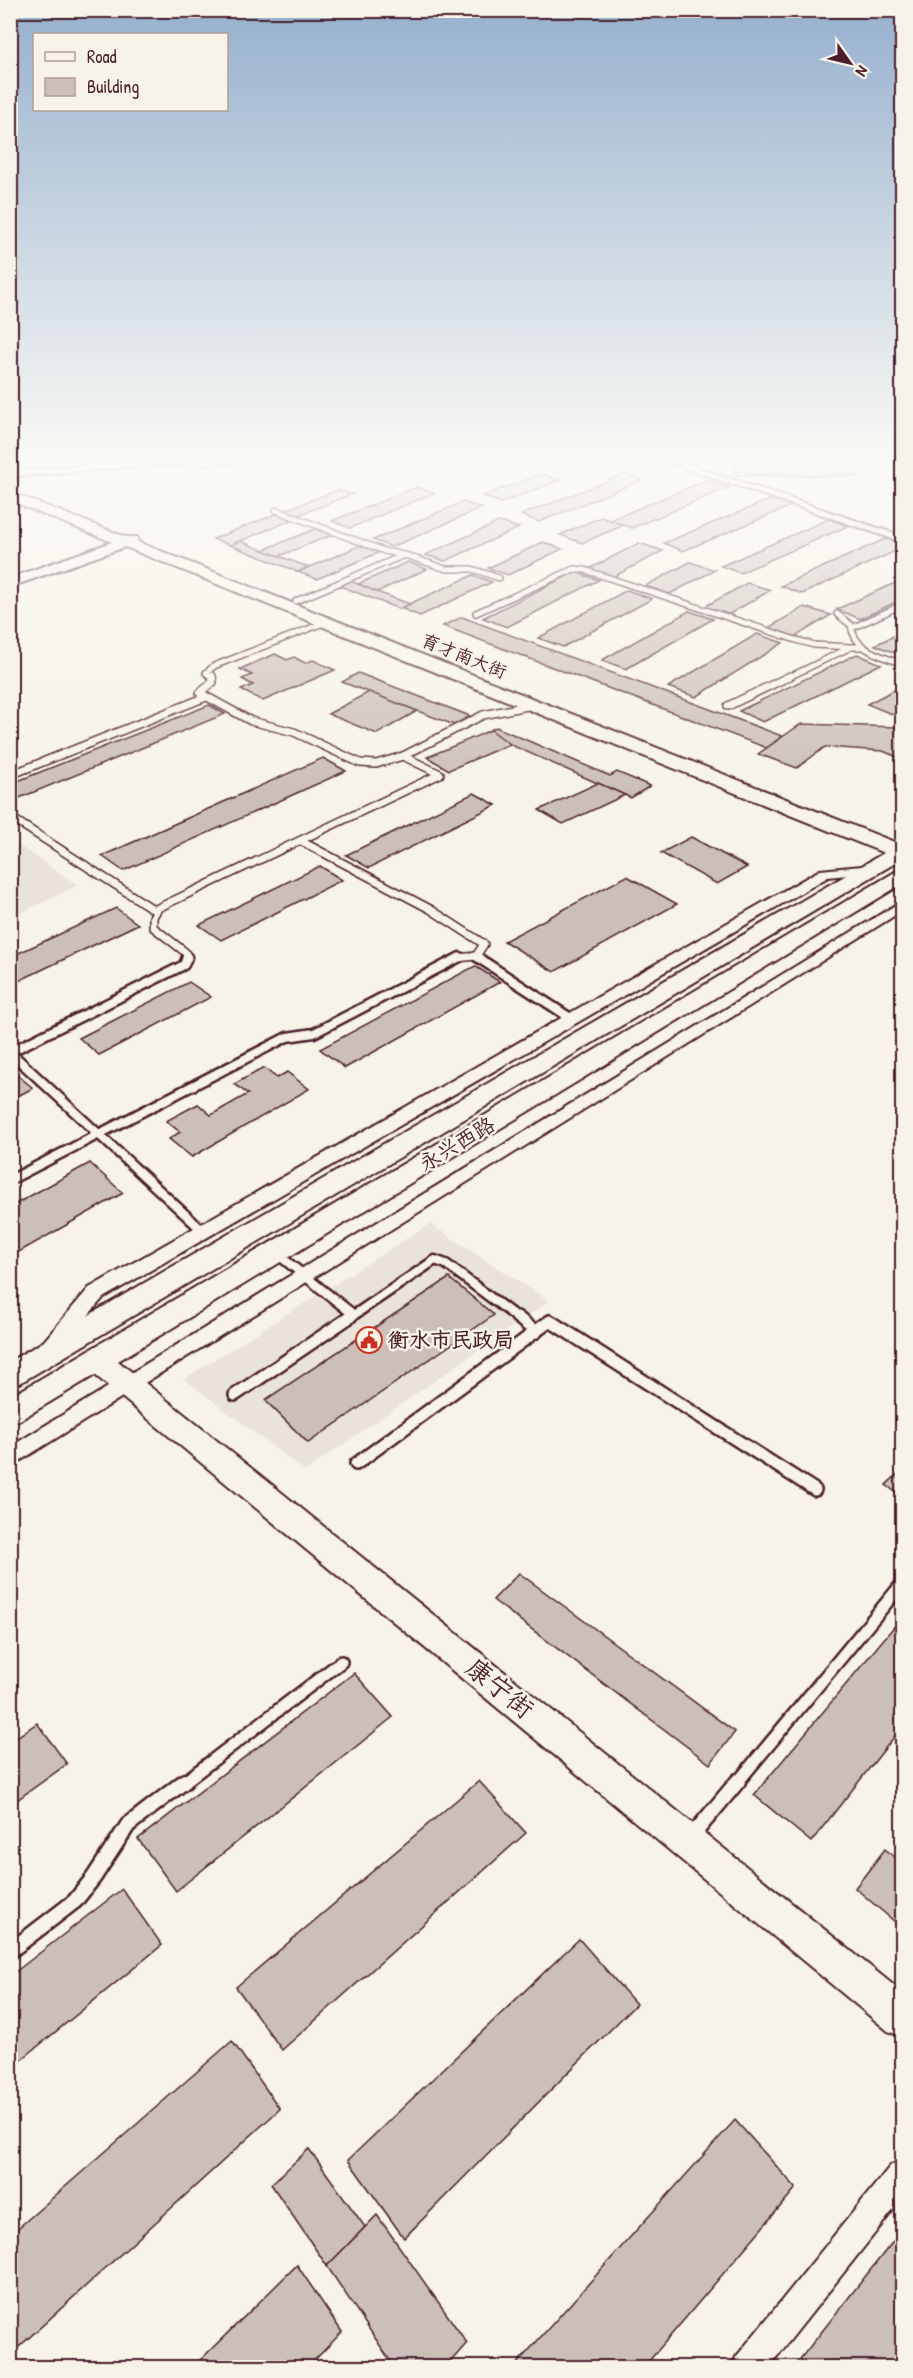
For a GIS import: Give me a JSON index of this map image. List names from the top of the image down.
{
  "streets": {
    "main road": ["育才南大街", "永兴西路", "康宁街"]
  },
  "crossings": [
    ["育才南大街", "永兴西路"],
    ["永兴西路", "康宁街"]
  ],
  "places": {
    "public building": ["衡水市民政局"]
  },
  "legend": ["Road", "Building"],
  "north": "bottom right"
}
